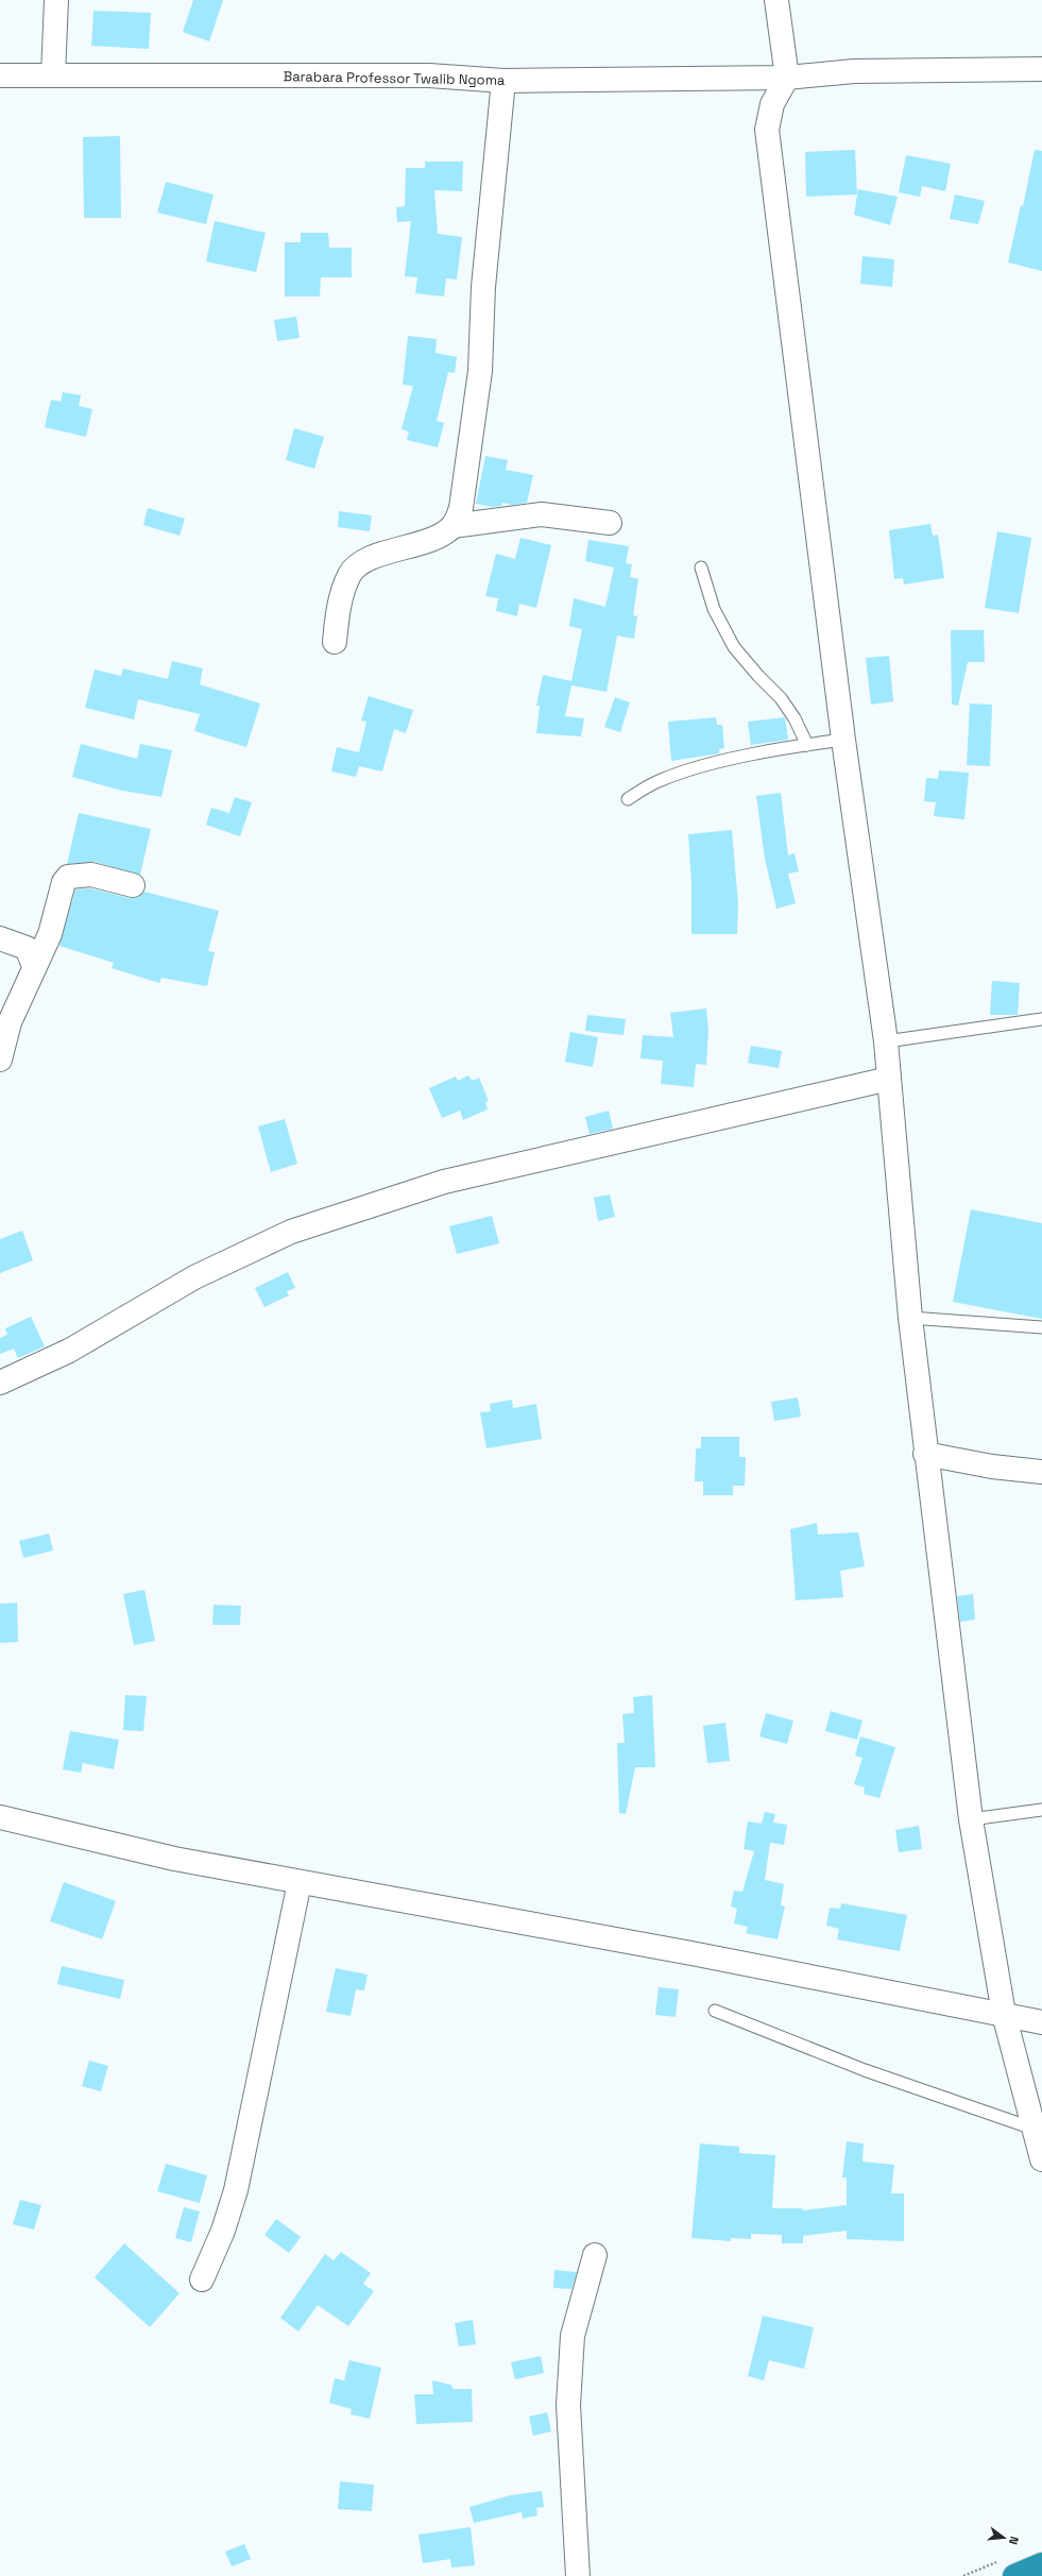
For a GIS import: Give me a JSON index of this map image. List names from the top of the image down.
{
  "streets": {
    "street": ["Barabara Professor Twalib Ngoma"]
  },
  "north": "right"
}
